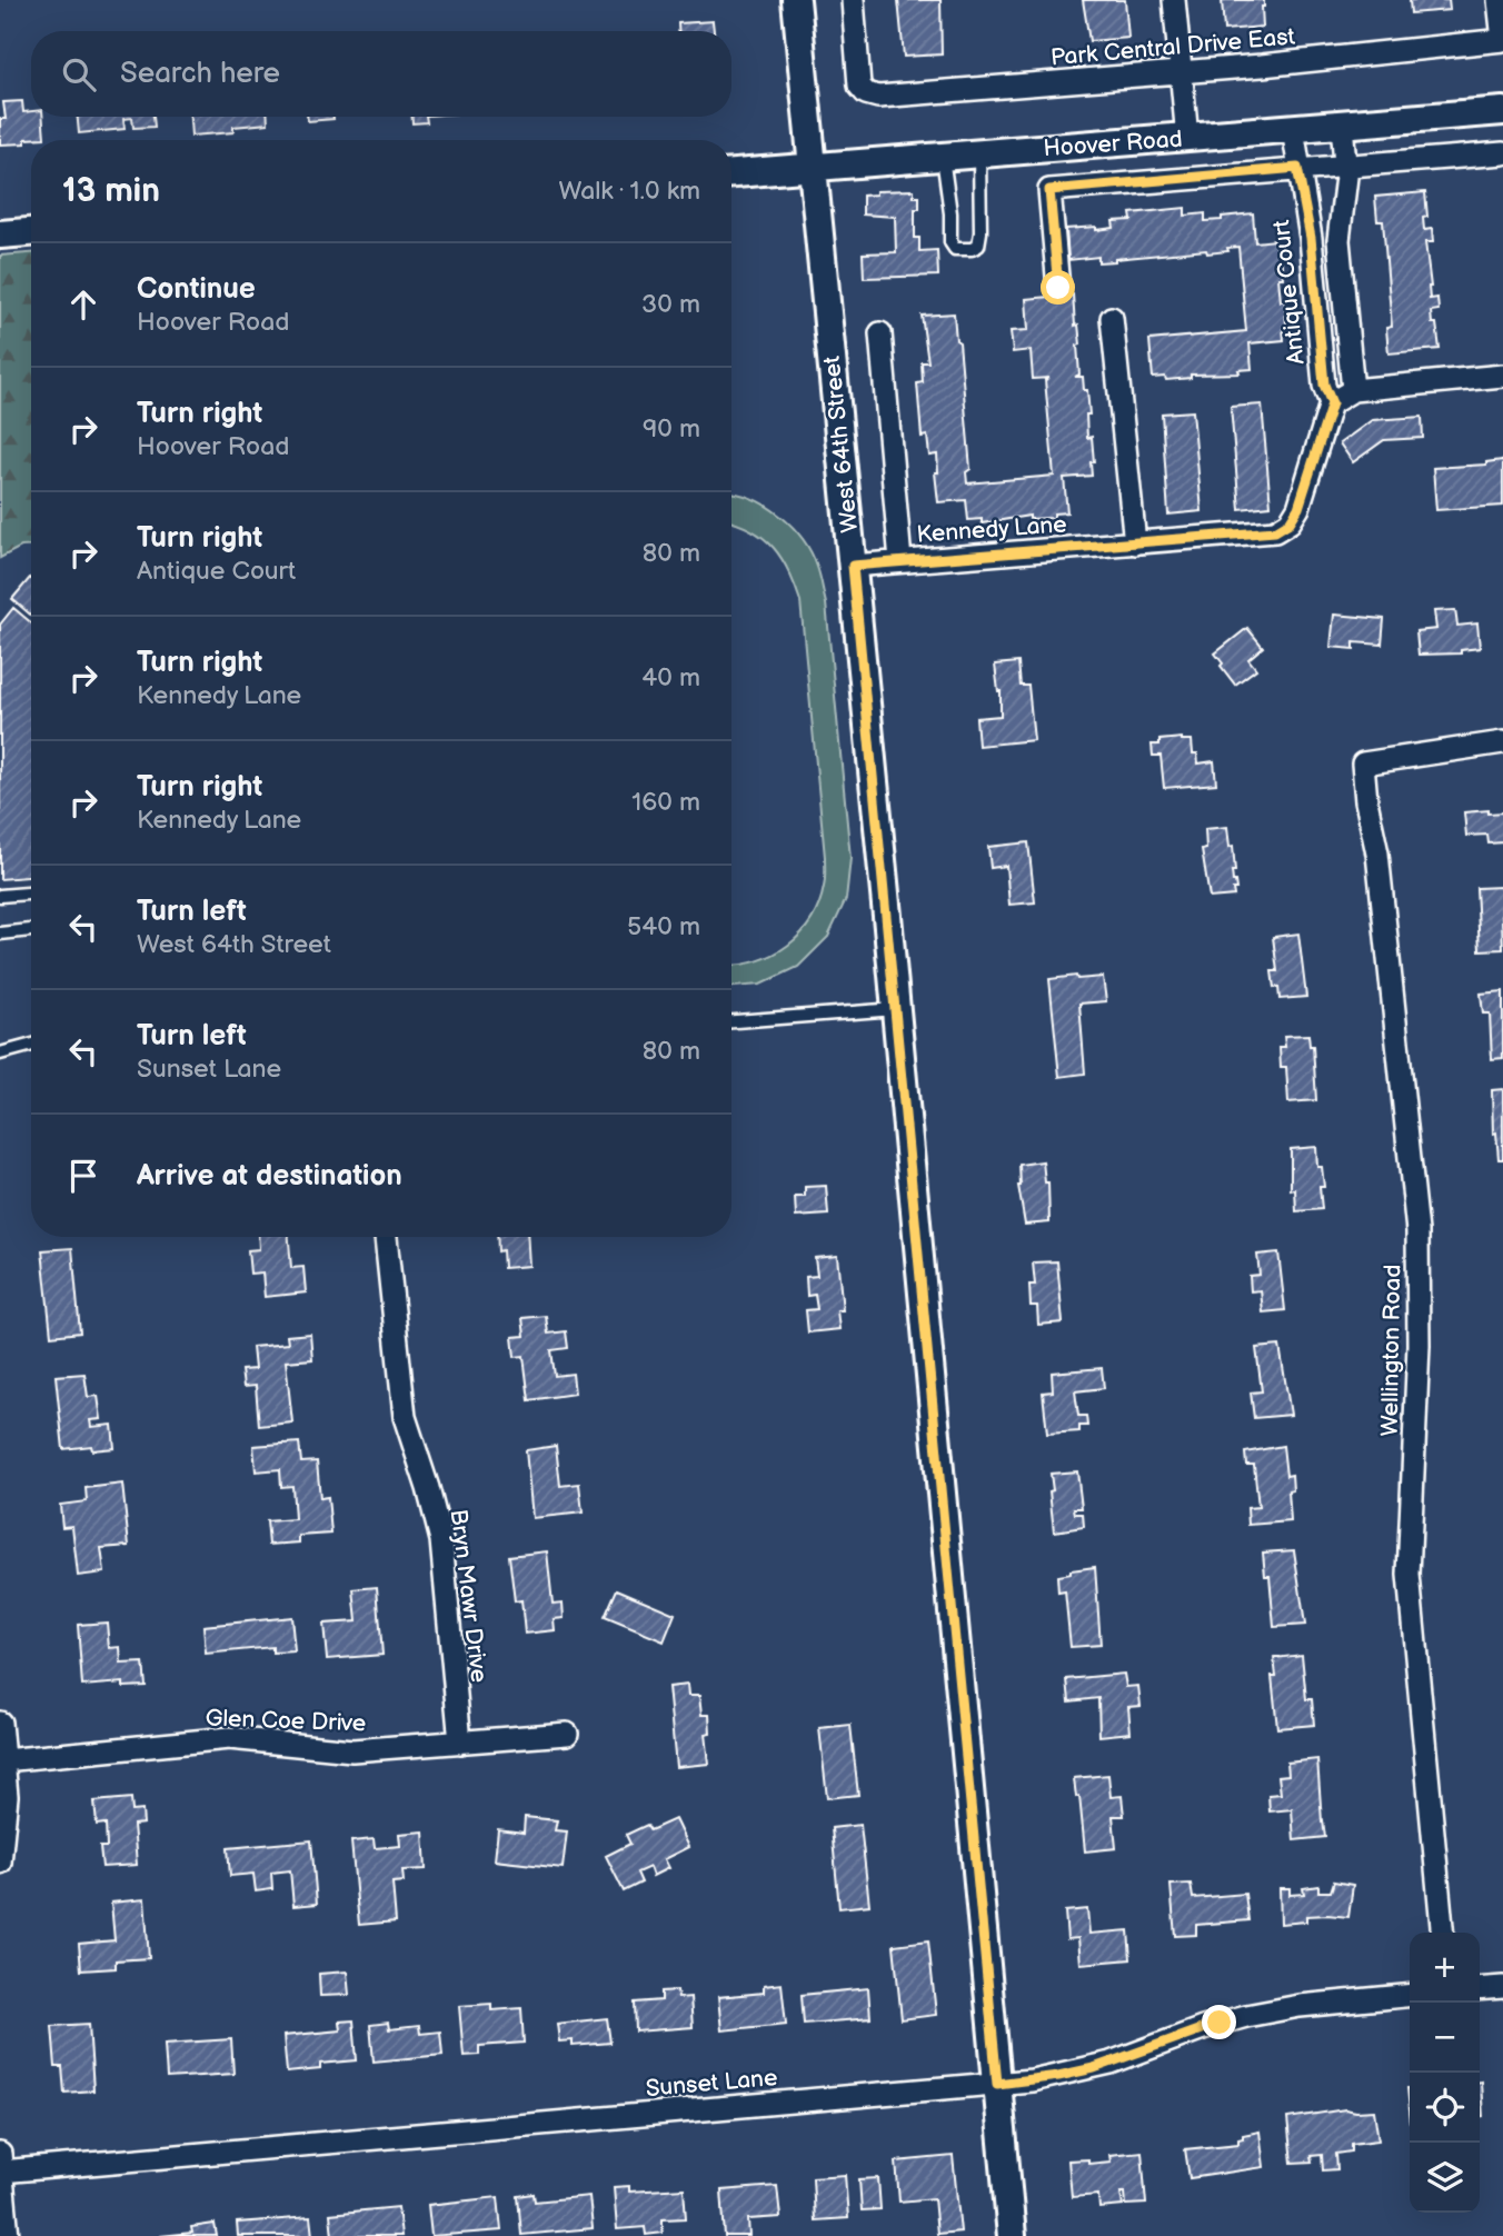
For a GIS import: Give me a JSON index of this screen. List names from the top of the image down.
{
  "streets": {
    "street": [
      "Park Central Drive East",
      "Hoover Road",
      "Antique Court",
      "West 64th Street",
      "Kennedy Lane",
      "Wellington Road",
      "Bryn Mawr Drive",
      "Glen Coe Drive",
      "Sunset Lane"
    ]
  },
  "crossings": [
    ["Hoover Road", "Antique Court"],
    ["Hoover Road", "West 64th Street"],
    ["Antique Court", "Kennedy Lane"],
    ["West 64th Street", "Kennedy Lane"],
    ["West 64th Street", "Sunset Lane"],
    ["Bryn Mawr Drive", "Glen Coe Drive"]
  ],
  "page": {
    "search": "Search here",
    "heading": ["13 min", "Walk · 1.0 km"],
    "list": [
      ["Continue", "Hoover Road", "30 m"],
      ["Turn right", "Hoover Road", "90 m"],
      ["Turn right", "Antique Court", "80 m"],
      ["Turn right", "Kennedy Lane", "40 m"],
      ["Turn right", "Kennedy Lane", "160 m"],
      ["Turn left", "West 64th Street", "540 m"],
      ["Turn left", "Sunset Lane", "80 m"],
      "Arrive at destination"
    ],
    "map_buttons": ["+", "−"]
  }
}
